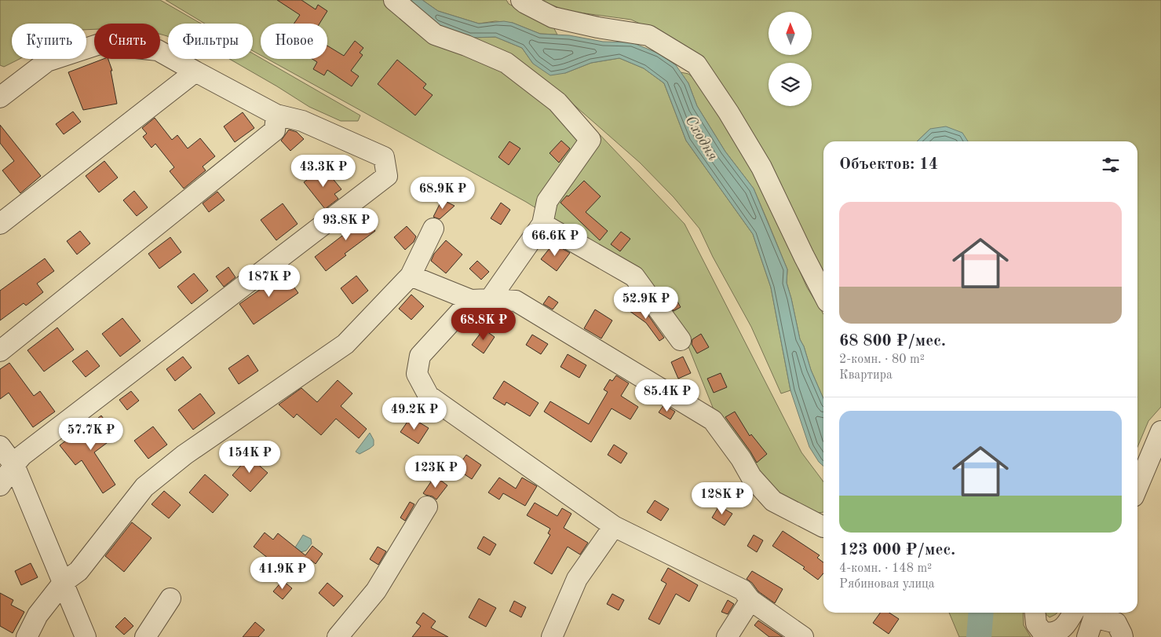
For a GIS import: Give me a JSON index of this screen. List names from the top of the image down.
{
  "water": ["Сходня"],
  "north": "top",
  "page": {
    "chip": [
      "Купить",
      "Снять",
      "Фильтры",
      "Новое"
    ],
    "heading": "Объектов: 14",
    "price": [
      "43.3K ₽",
      "68.9K ₽",
      "93.8K ₽",
      "66.6K ₽",
      "187K ₽",
      "52.9K ₽",
      "68.8K ₽",
      "85.4K ₽",
      "49.2K ₽",
      "57.7K ₽",
      "154K ₽",
      "123K ₽",
      "128K ₽",
      "41.9K ₽"
    ],
    "list": [
      {
        "name": "68 800 ₽/мес.",
        "note": "2-комн. · 80 m² · Квартира"
      },
      {
        "name": "123 000 ₽/мес.",
        "note": "4-комн. · 148 m² · Рябиновая улица"
      }
    ]
  }
}
